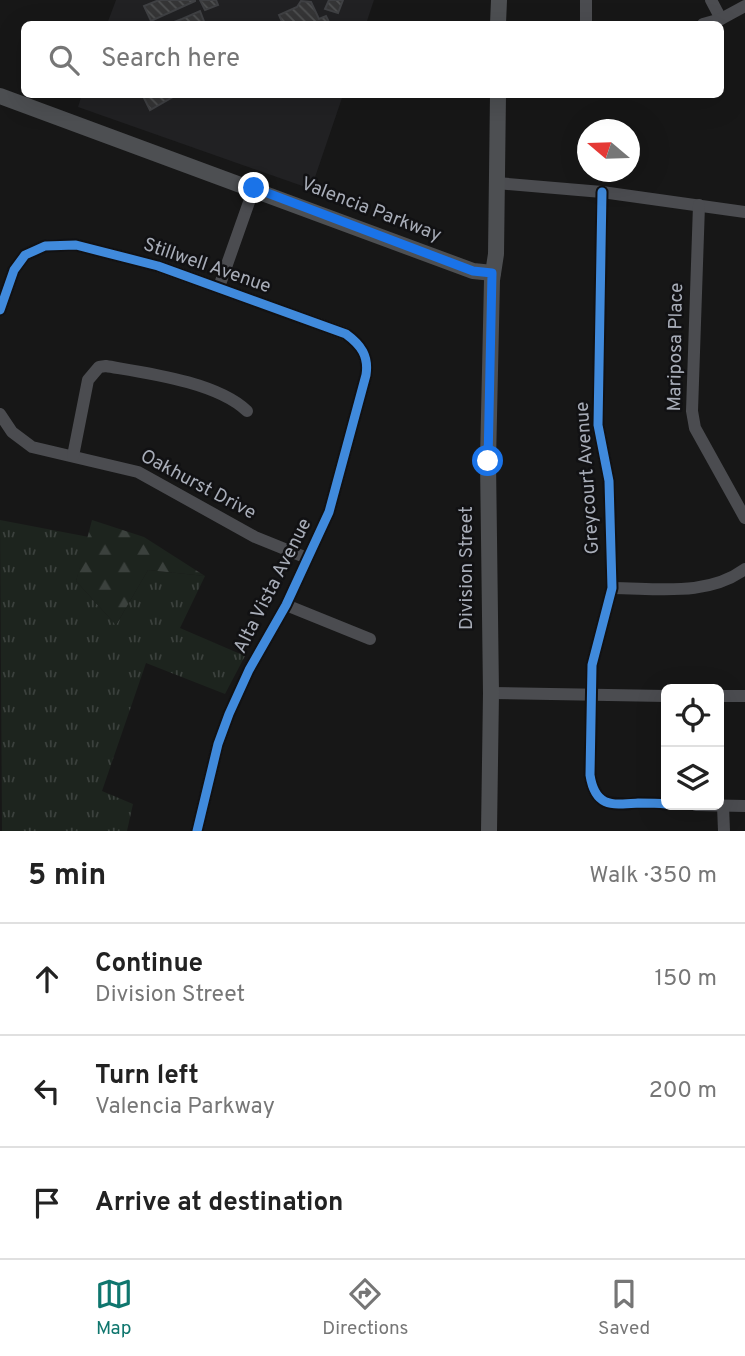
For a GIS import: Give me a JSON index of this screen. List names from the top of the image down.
{
  "streets": {
    "main road": ["Valencia Parkway", "Division Street"],
    "street": [
      "Stillwell Avenue",
      "Mariposa Place",
      "Greycourt Avenue",
      "Oakhurst Drive",
      "Alta Vista Avenue"
    ]
  },
  "crossings": [
    ["Valencia Parkway", "Division Street"],
    ["Stillwell Avenue", "Alta Vista Avenue"],
    ["Oakhurst Drive", "Alta Vista Avenue"]
  ],
  "north": "left",
  "page": {
    "search": "Search here",
    "heading": ["5 min", "Walk · 350 m"],
    "list": [
      ["Continue", "Division Street", "150 m"],
      ["Turn left", "Valencia Parkway", "200 m"],
      "Arrive at destination"
    ],
    "nav": ["Map", "Directions", "Saved"]
  }
}
